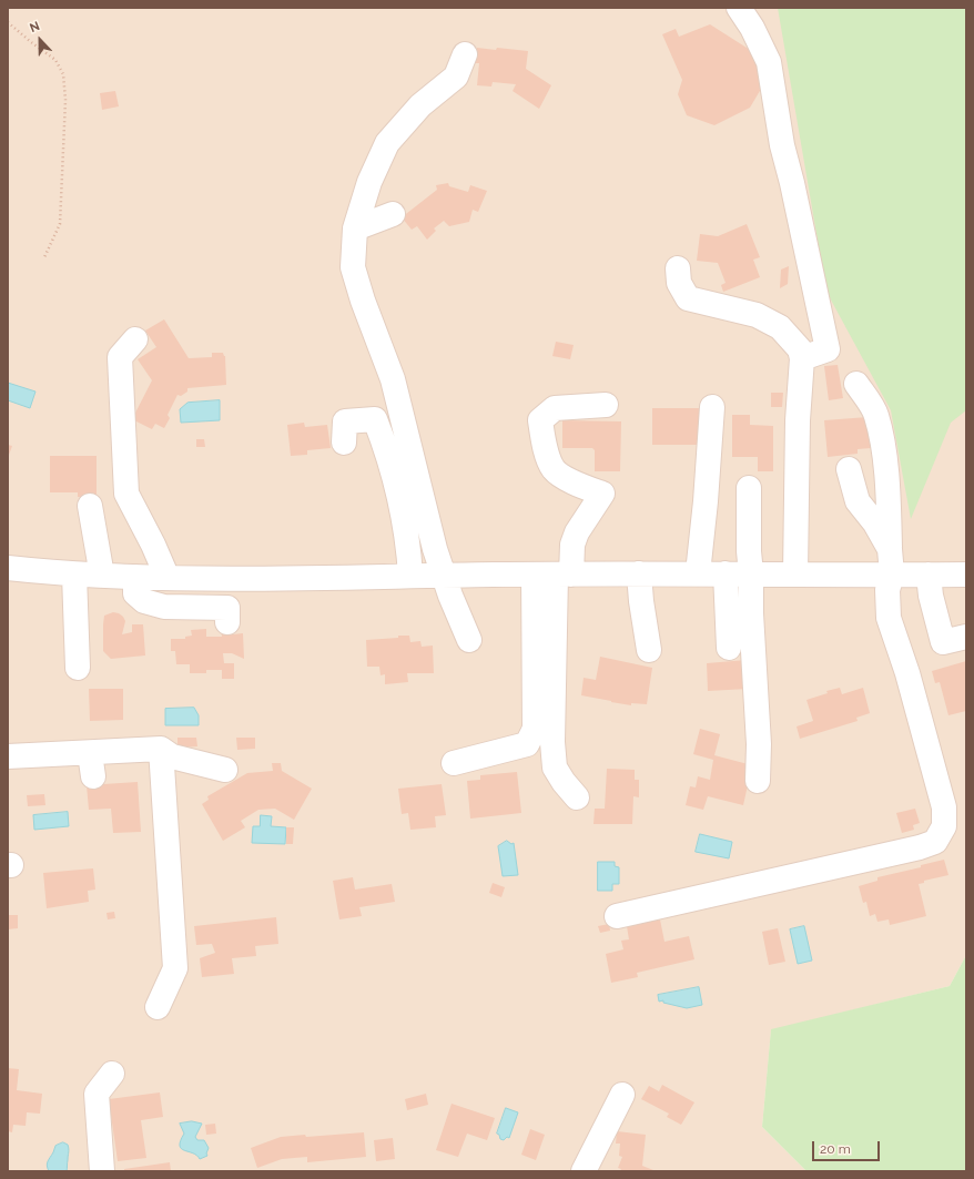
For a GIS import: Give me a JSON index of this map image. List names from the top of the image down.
{
  "scale_bar": "20 m",
  "north": "top"
}
